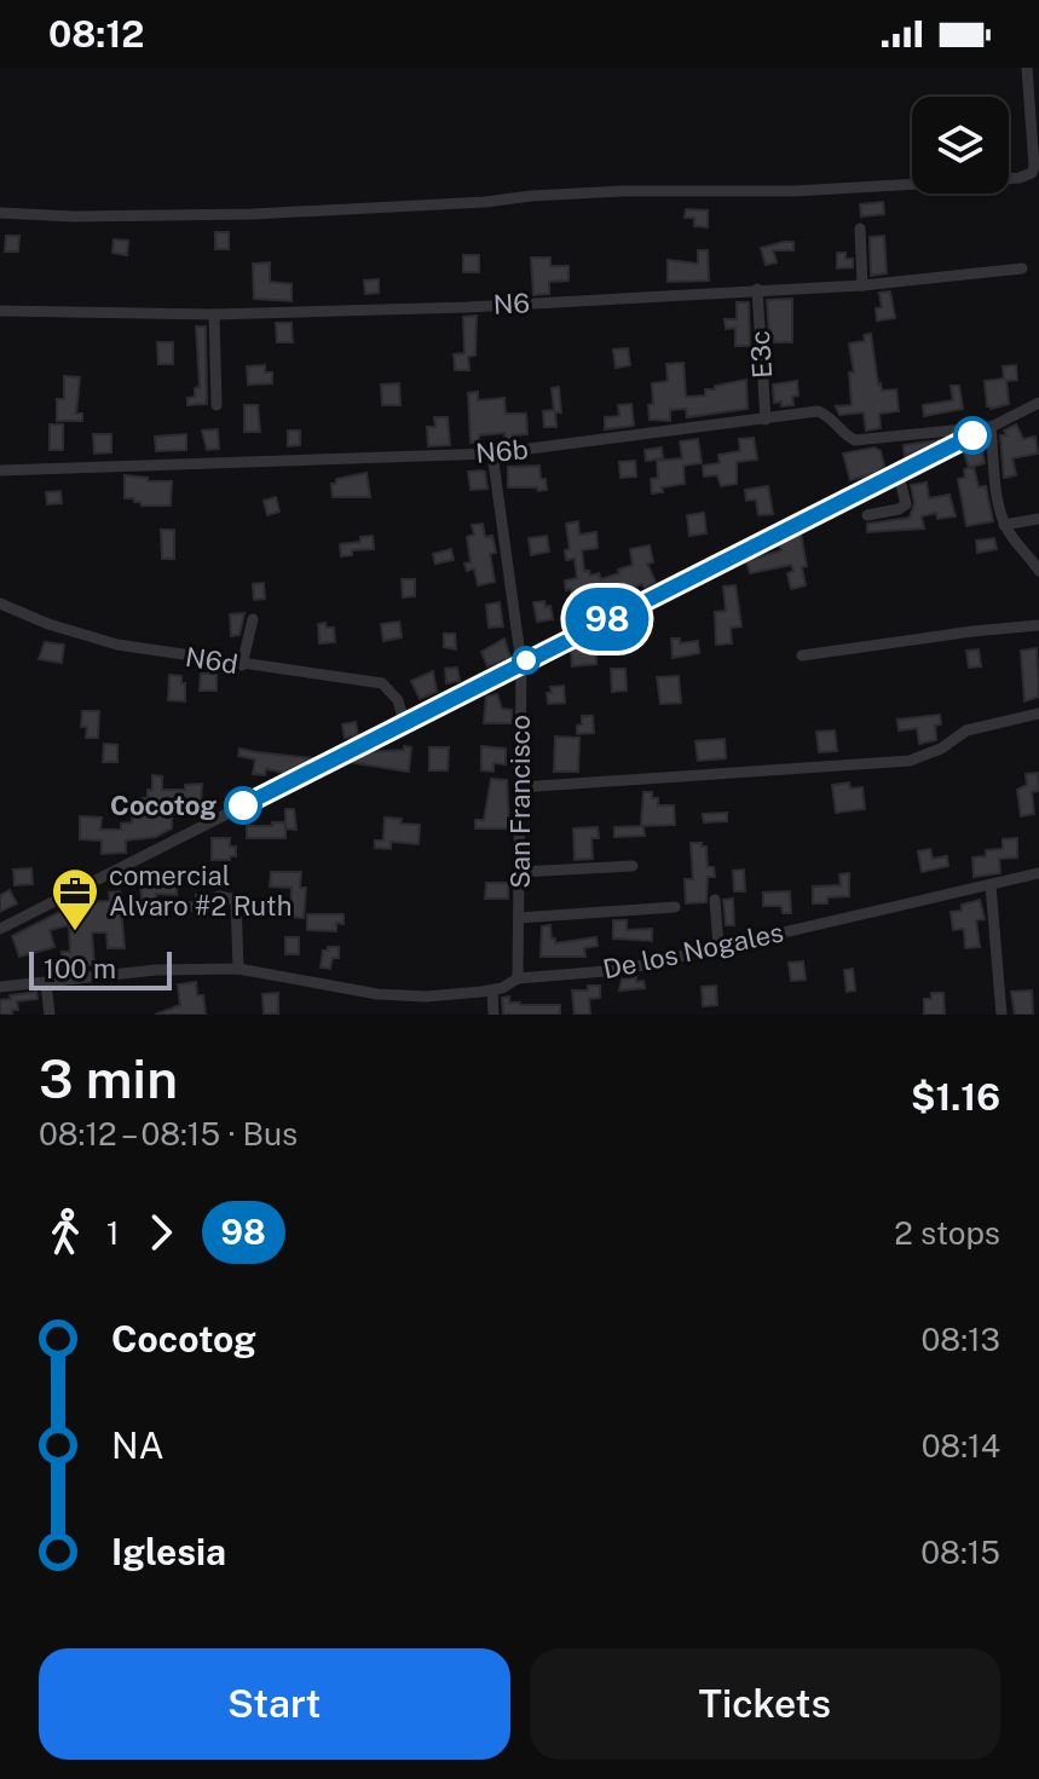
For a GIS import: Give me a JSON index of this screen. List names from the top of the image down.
{
  "streets": {
    "street": [
      "N6",
      "E3c",
      "N6b",
      "N6d",
      "San Francisco",
      "De los Nogales"
    ]
  },
  "crossings": [
    ["N6", "E3c"],
    ["E3c", "N6b"],
    ["N6b", "San Francisco"],
    ["San Francisco", "De los Nogales"]
  ],
  "places": {
    "other": ["Cocotog"],
    "office": ["comercial Alvaro #2 Ruth"]
  },
  "lines": ["bus line 98"],
  "scale_bar": "100 m",
  "page": {
    "status": "08:12",
    "on_map": "98",
    "scale": "100 m",
    "heading": ["3 min", "08:12 – 08:15 · Bus", "$1.16"],
    "legs": ["1", "98", "2 stops"],
    "list": [
      {
        "name": "Cocotog",
        "value": "08:13"
      },
      {
        "name": "NA",
        "value": "08:14"
      },
      {
        "name": "Iglesia",
        "value": "08:15"
      }
    ],
    "buttons": ["Start", "Tickets"]
  }
}
